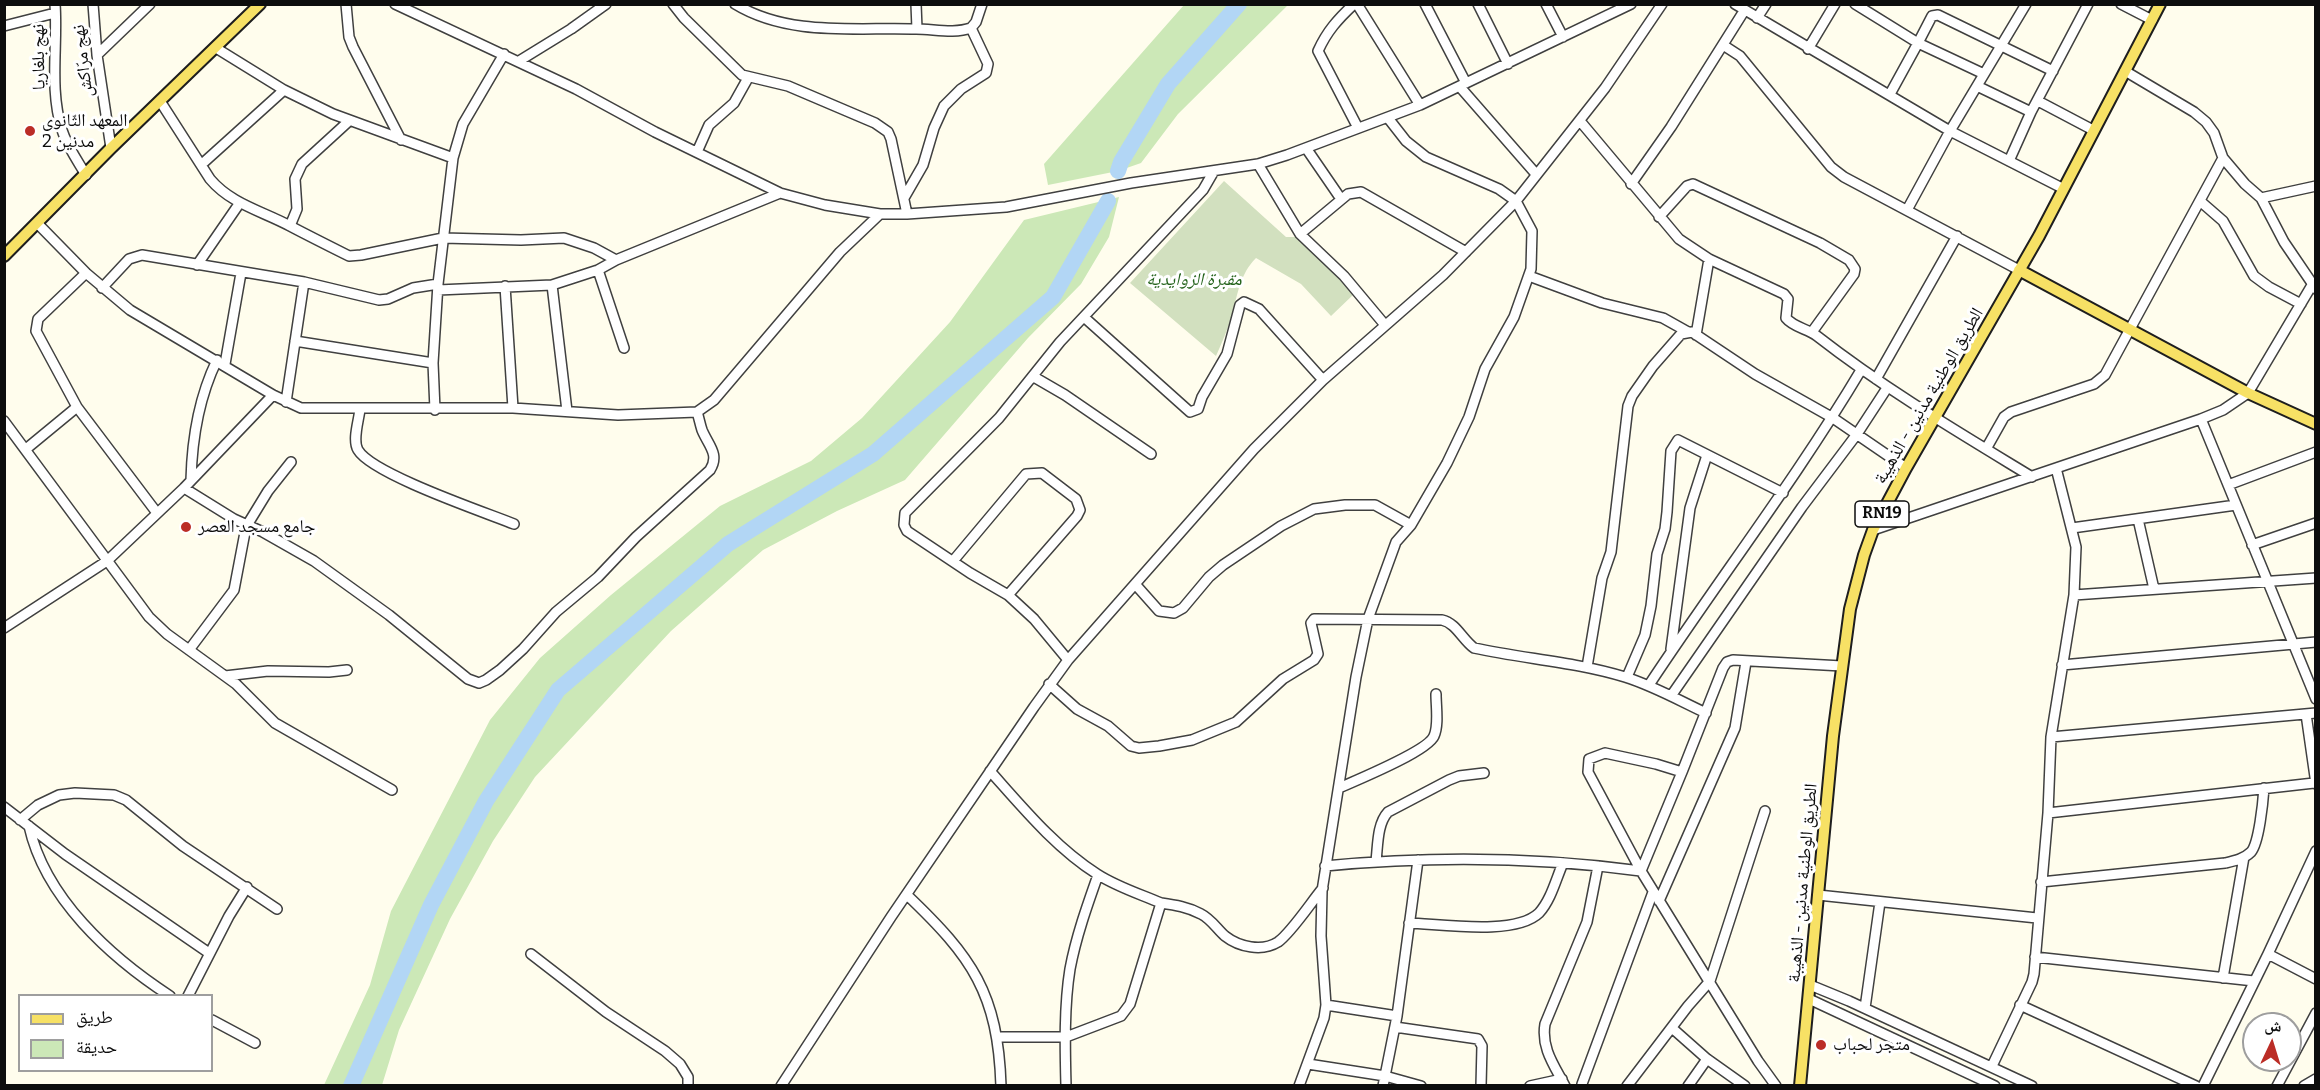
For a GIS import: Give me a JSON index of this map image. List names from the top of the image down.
{
  "streets": {
    "main road": ["الطريق الوطنية مدنين - الذهيبة", "RN19"],
    "street": ["نهج بلغاريا", "نهج مرّاكش"]
  },
  "parks": ["مقبرة الزوايدية"],
  "places": ["المعهد الثّانوي مدنين 2", "جامع مسجد العصر", "متجر لحباب"],
  "legend": ["طريق", "حديقة"],
  "north": "top"
}
